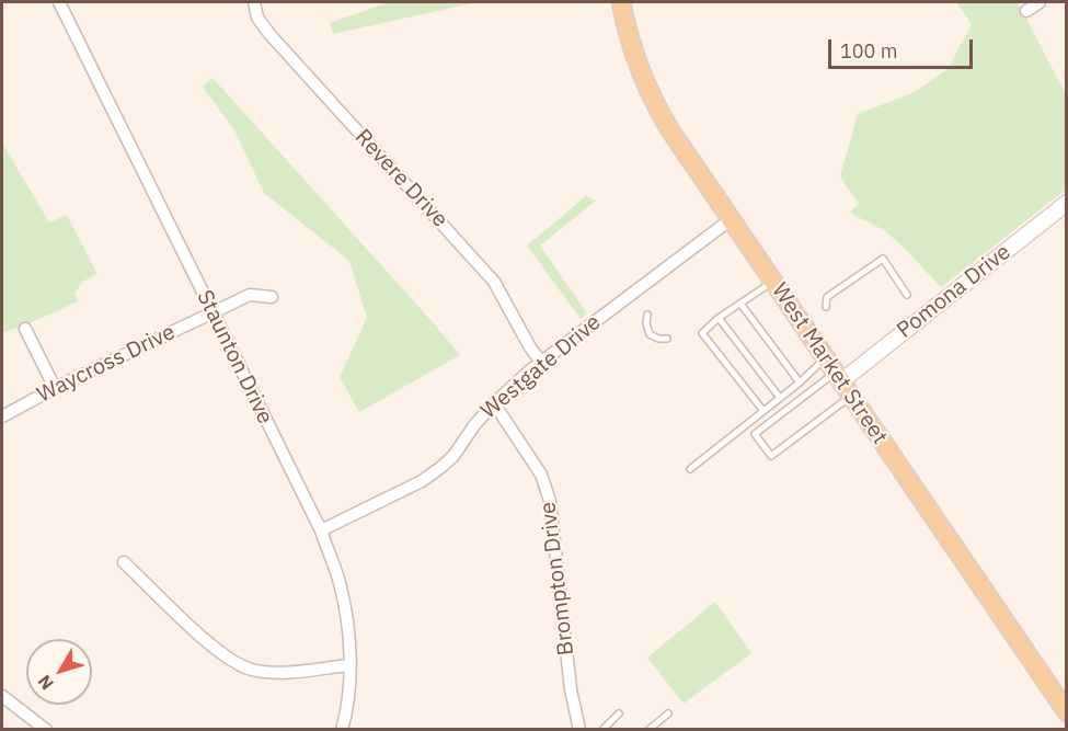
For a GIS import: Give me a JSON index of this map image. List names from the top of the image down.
{
  "streets": {
    "main road": ["West Market Street"],
    "street": [
      "Revere Drive",
      "Pomona Drive",
      "Staunton Drive",
      "Waycross Drive",
      "Westgate Drive",
      "Brompton Drive"
    ]
  },
  "crossings": [
    ["Revere Drive", "Westgate Drive"],
    ["Pomona Drive", "West Market Street"],
    ["Staunton Drive", "Waycross Drive"],
    ["Staunton Drive", "Westgate Drive"],
    ["West Market Street", "Westgate Drive"],
    ["Westgate Drive", "Brompton Drive"]
  ],
  "scale_bar": "100 m",
  "north": "bottom left"
}
